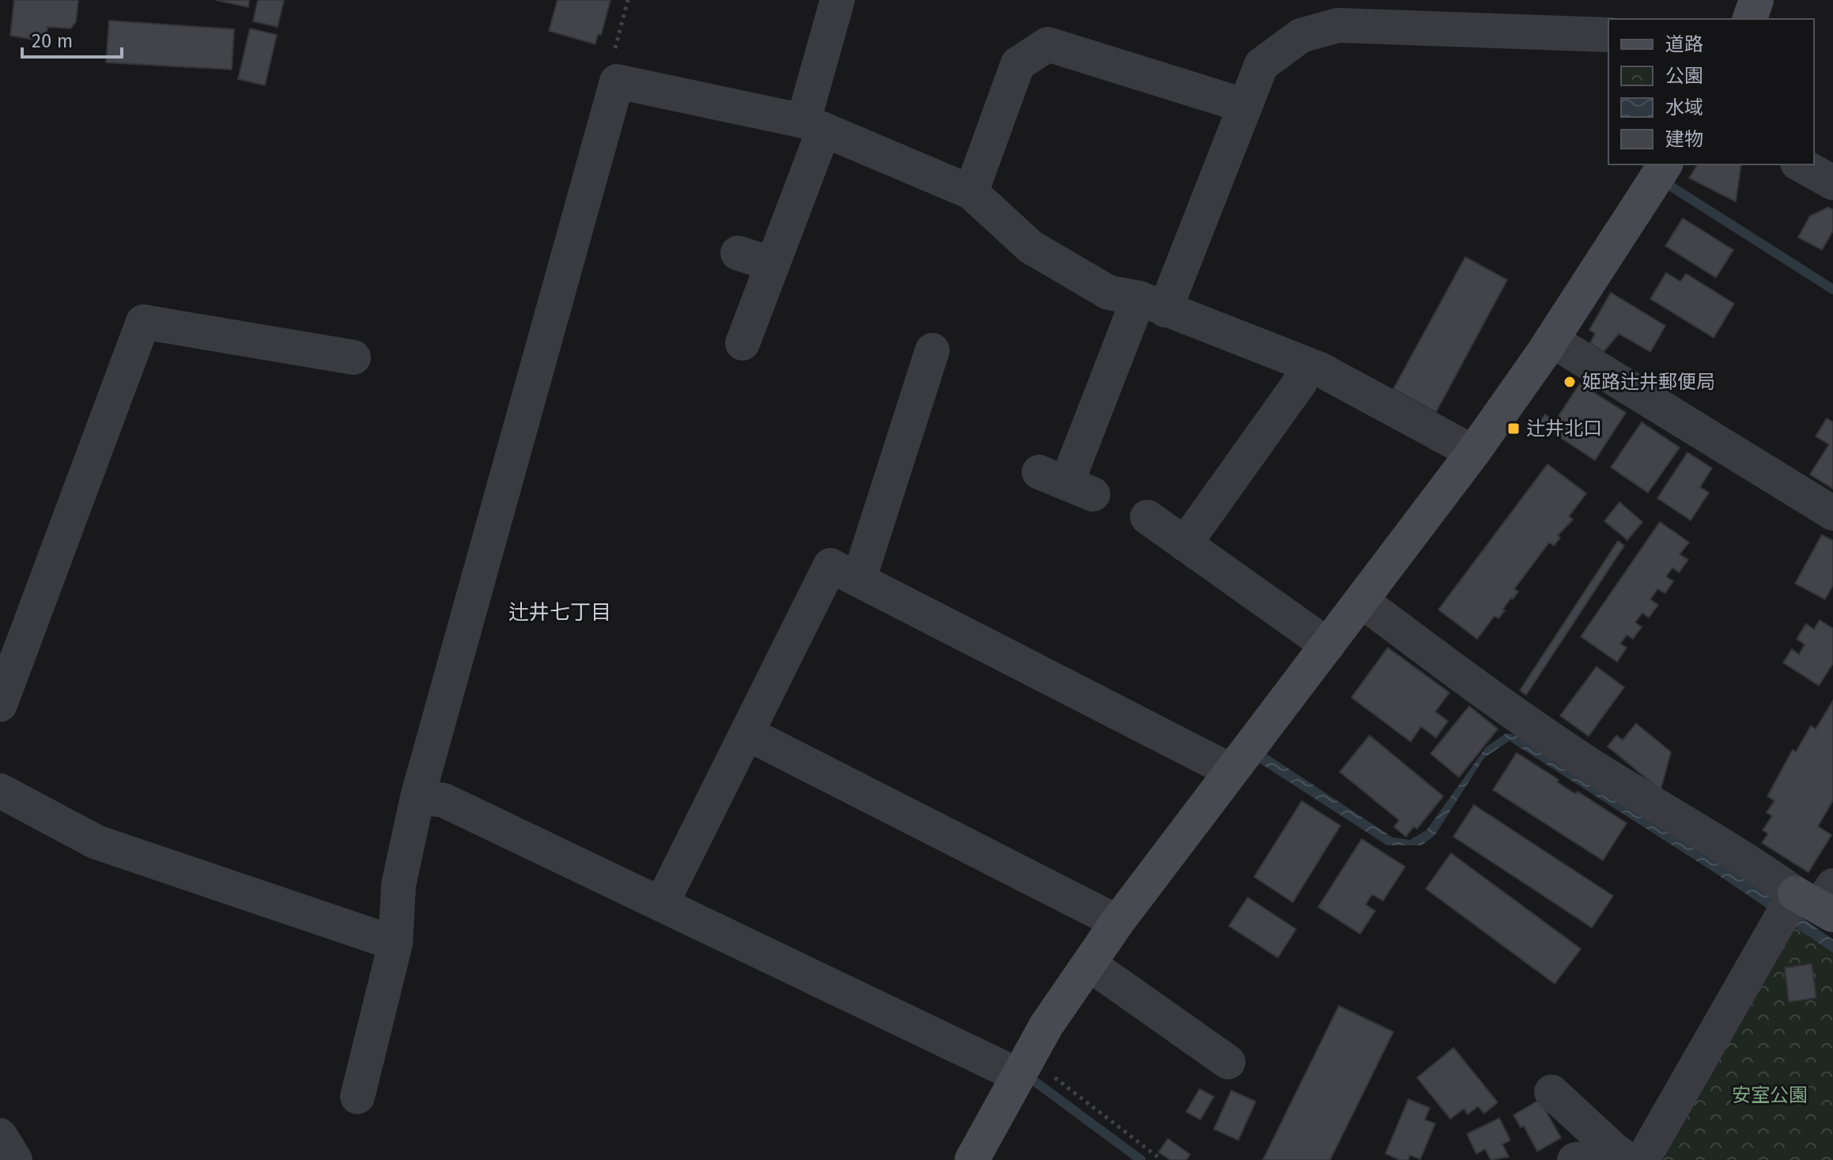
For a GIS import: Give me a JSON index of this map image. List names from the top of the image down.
{
  "districts": ["辻井七丁目"],
  "parks": ["安室公園"],
  "places": {
    "other": ["姫路辻井郵便局"],
    "transit": ["辻井北口"]
  },
  "legend": [
    "道路",
    "公園",
    "水域",
    "建物"
  ],
  "scale_bar": "20 m"
}
